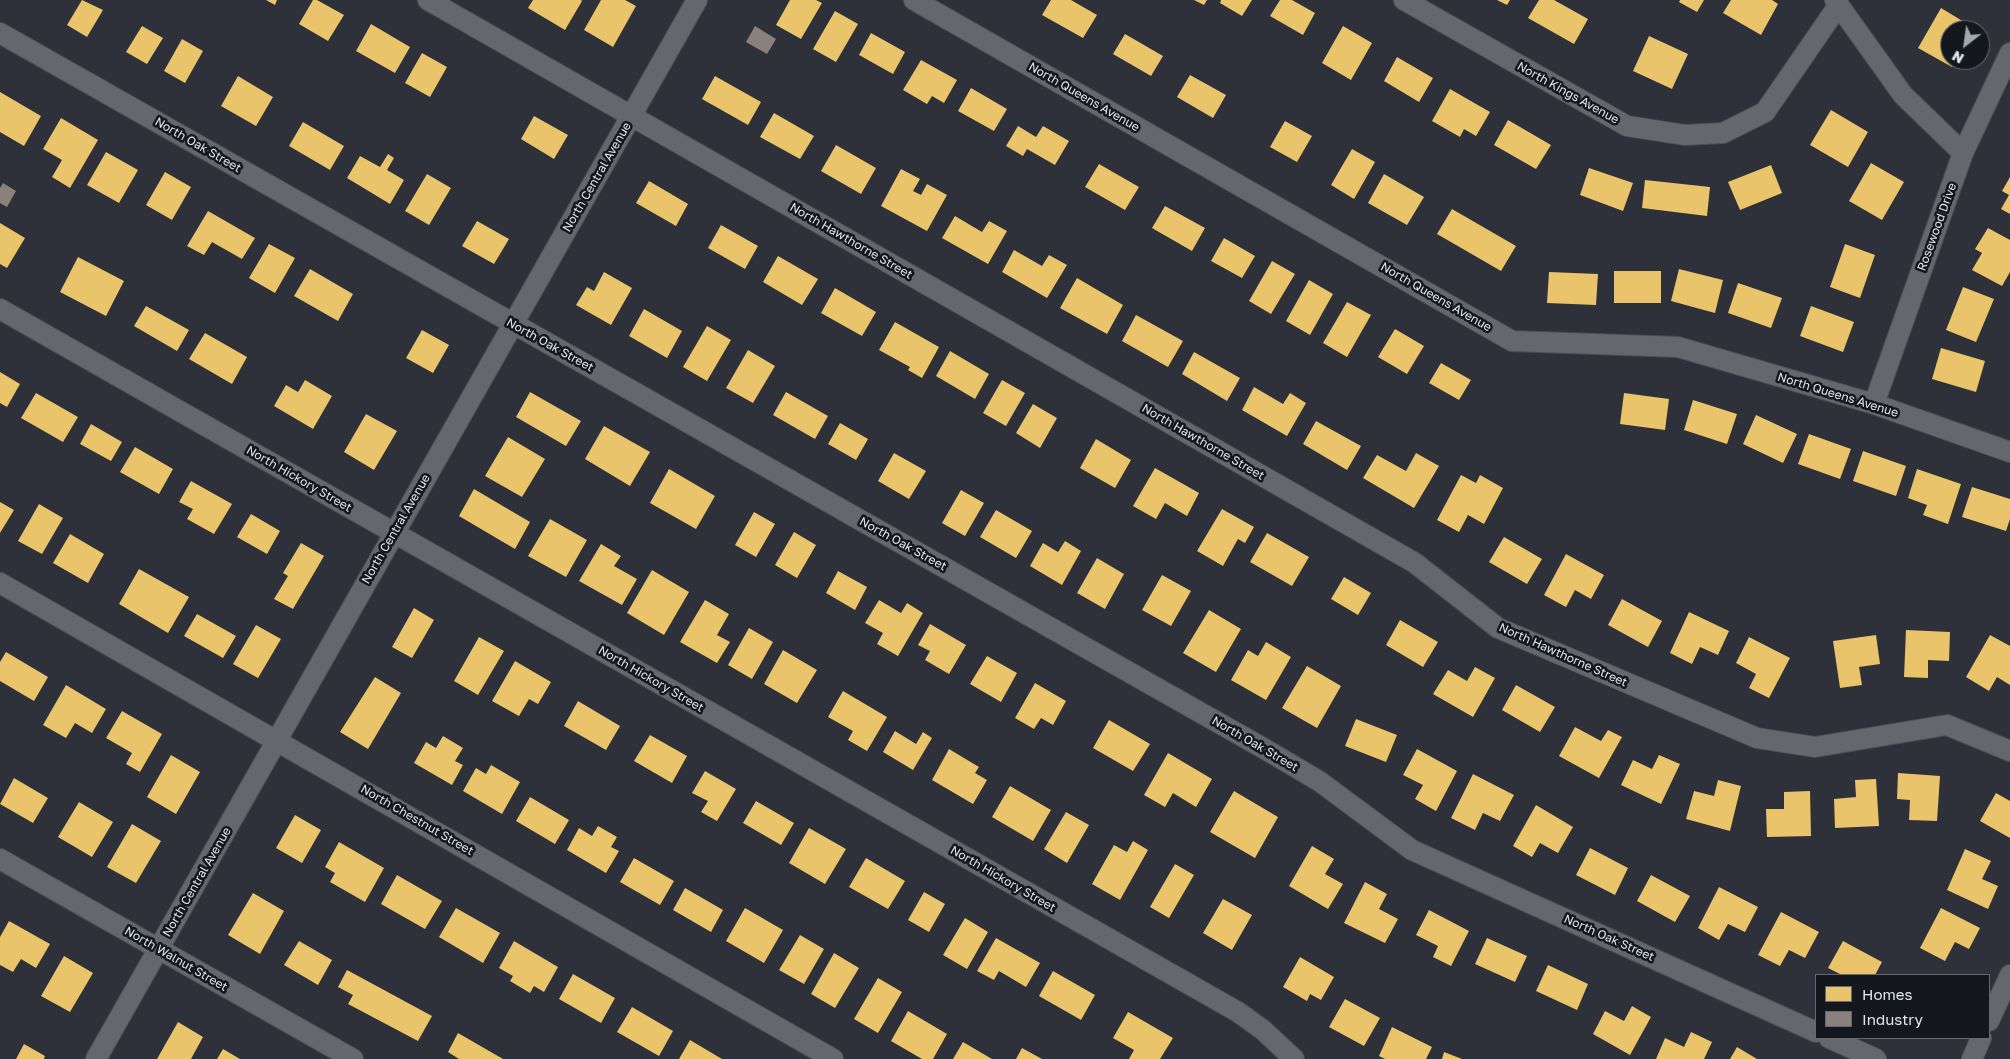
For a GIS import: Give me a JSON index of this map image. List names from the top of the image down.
{
  "streets": {
    "street": [
      "North Kings Avenue",
      "North Queens Avenue",
      "North Oak Street",
      "North Central Avenue",
      "Rosewood Drive",
      "North Hawthorne Street",
      "North Hickory Street",
      "North Chestnut Street",
      "North Walnut Street"
    ]
  },
  "crossings": [
    ["North Queens Avenue", "Rosewood Drive"],
    ["North Oak Street", "North Central Avenue"],
    ["North Central Avenue", "North Hawthorne Street"],
    ["North Central Avenue", "North Hickory Street"],
    ["North Central Avenue", "North Chestnut Street"],
    ["North Central Avenue", "North Walnut Street"]
  ],
  "legend": ["Homes", "Industry"],
  "north": "bottom left"
}
